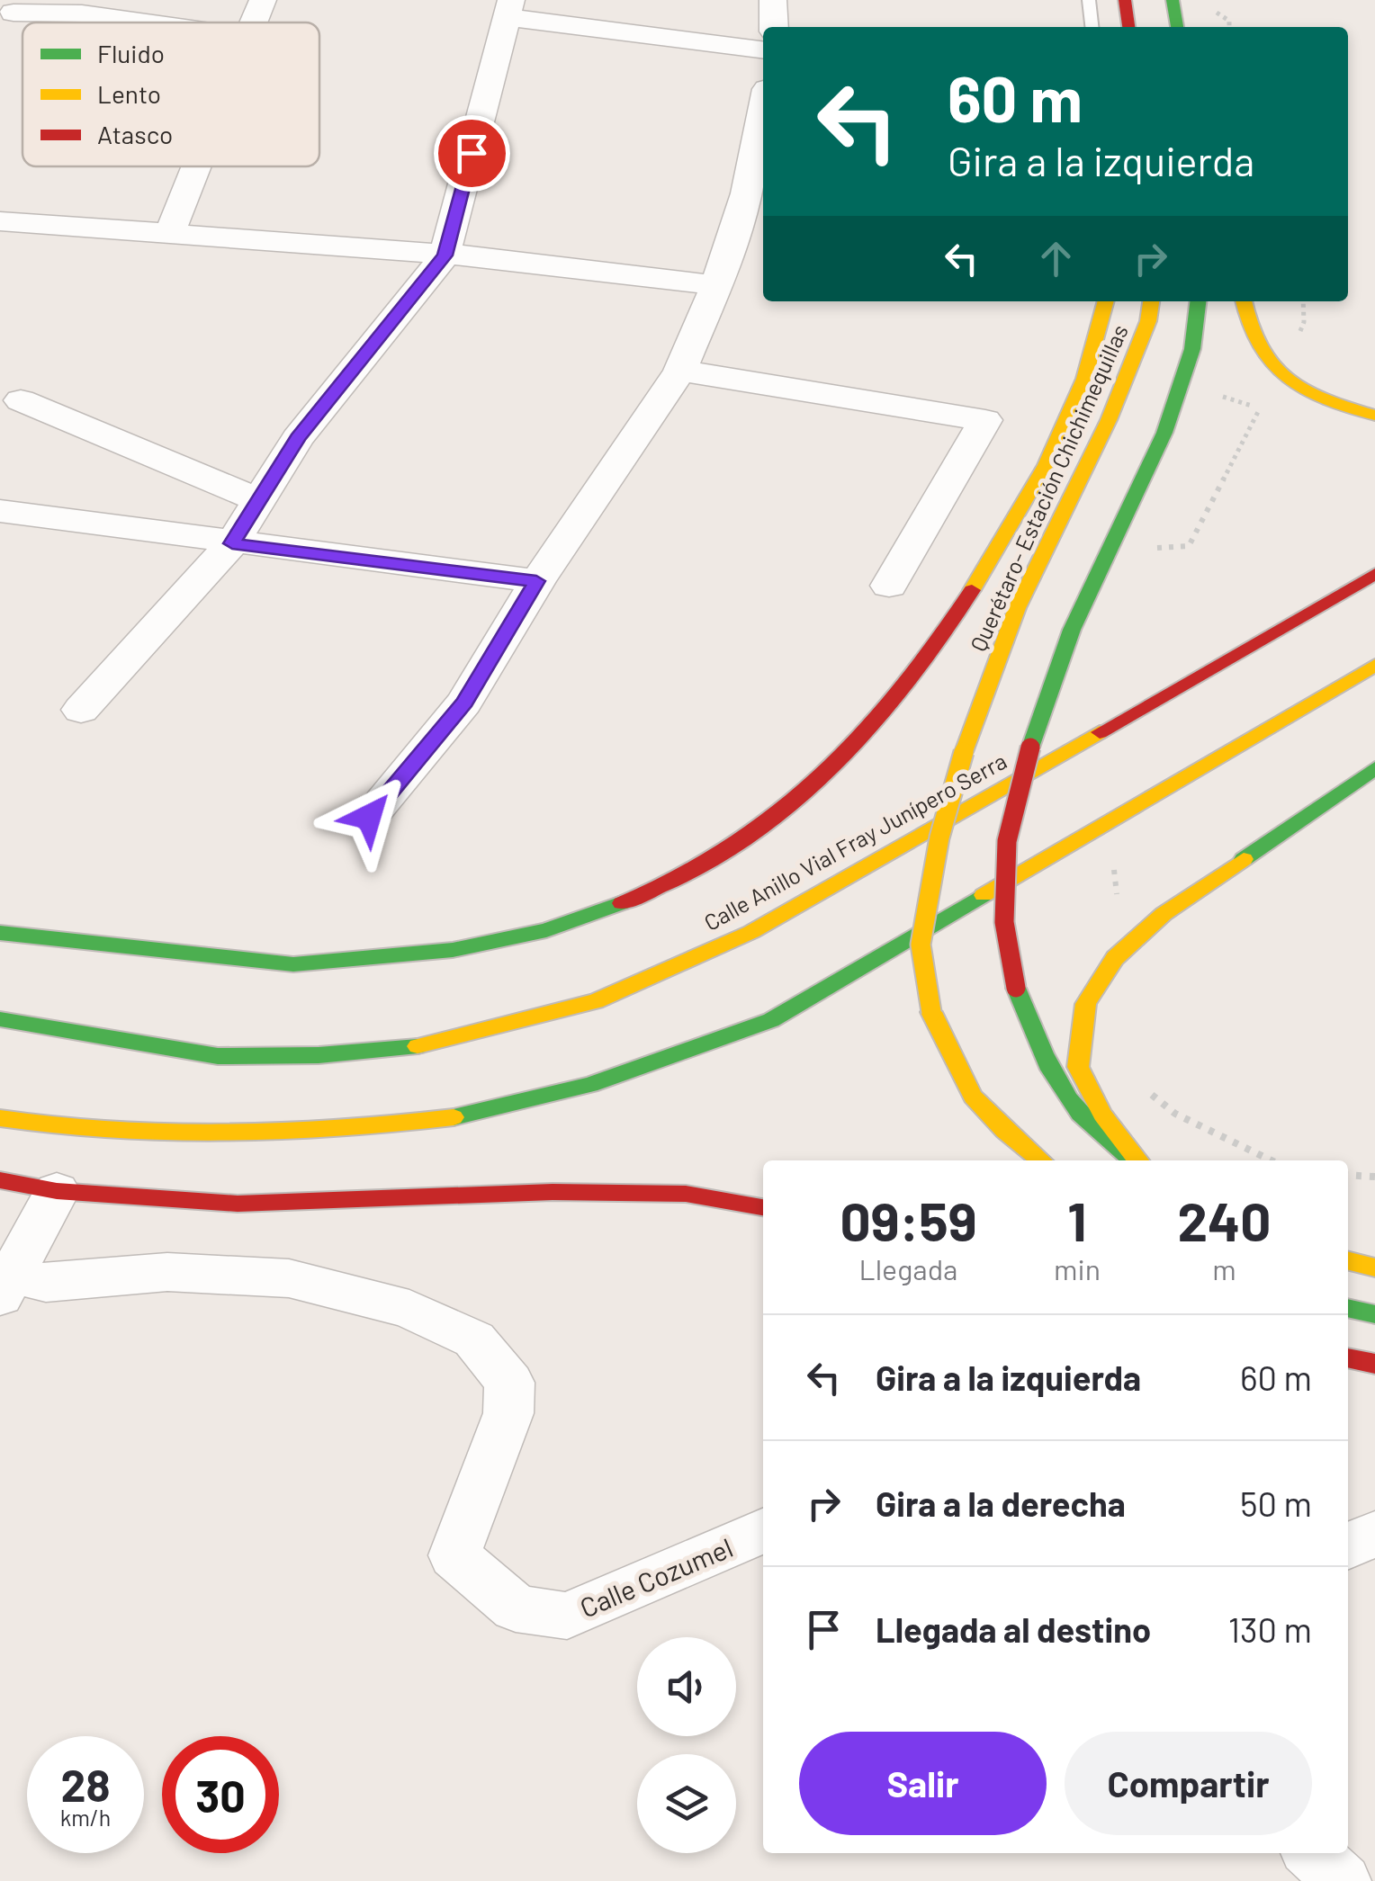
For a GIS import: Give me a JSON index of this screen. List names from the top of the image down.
{
  "streets": {
    "main road": ["Querétaro- Estación Chichimequillas", "Calle Anillo Vial Fray Junípero Serra"],
    "street": ["Calle Cozumel"]
  },
  "legend": ["Fluido", "Lento", "Atasco"],
  "page": {
    "turn": ["60 m", "Gira a la izquierda"],
    "eta": [
      "09:59",
      "Llegada",
      "1",
      "min",
      "240",
      "m"
    ],
    "list": [
      {
        "name": "Gira a la izquierda",
        "value": "60 m"
      },
      {
        "name": "Gira a la derecha",
        "value": "50 m"
      },
      {
        "name": "Llegada al destino",
        "value": "130 m"
      }
    ],
    "buttons": ["Salir", "Compartir"],
    "speed": "28 km/h",
    "limit": "30"
  }
}
